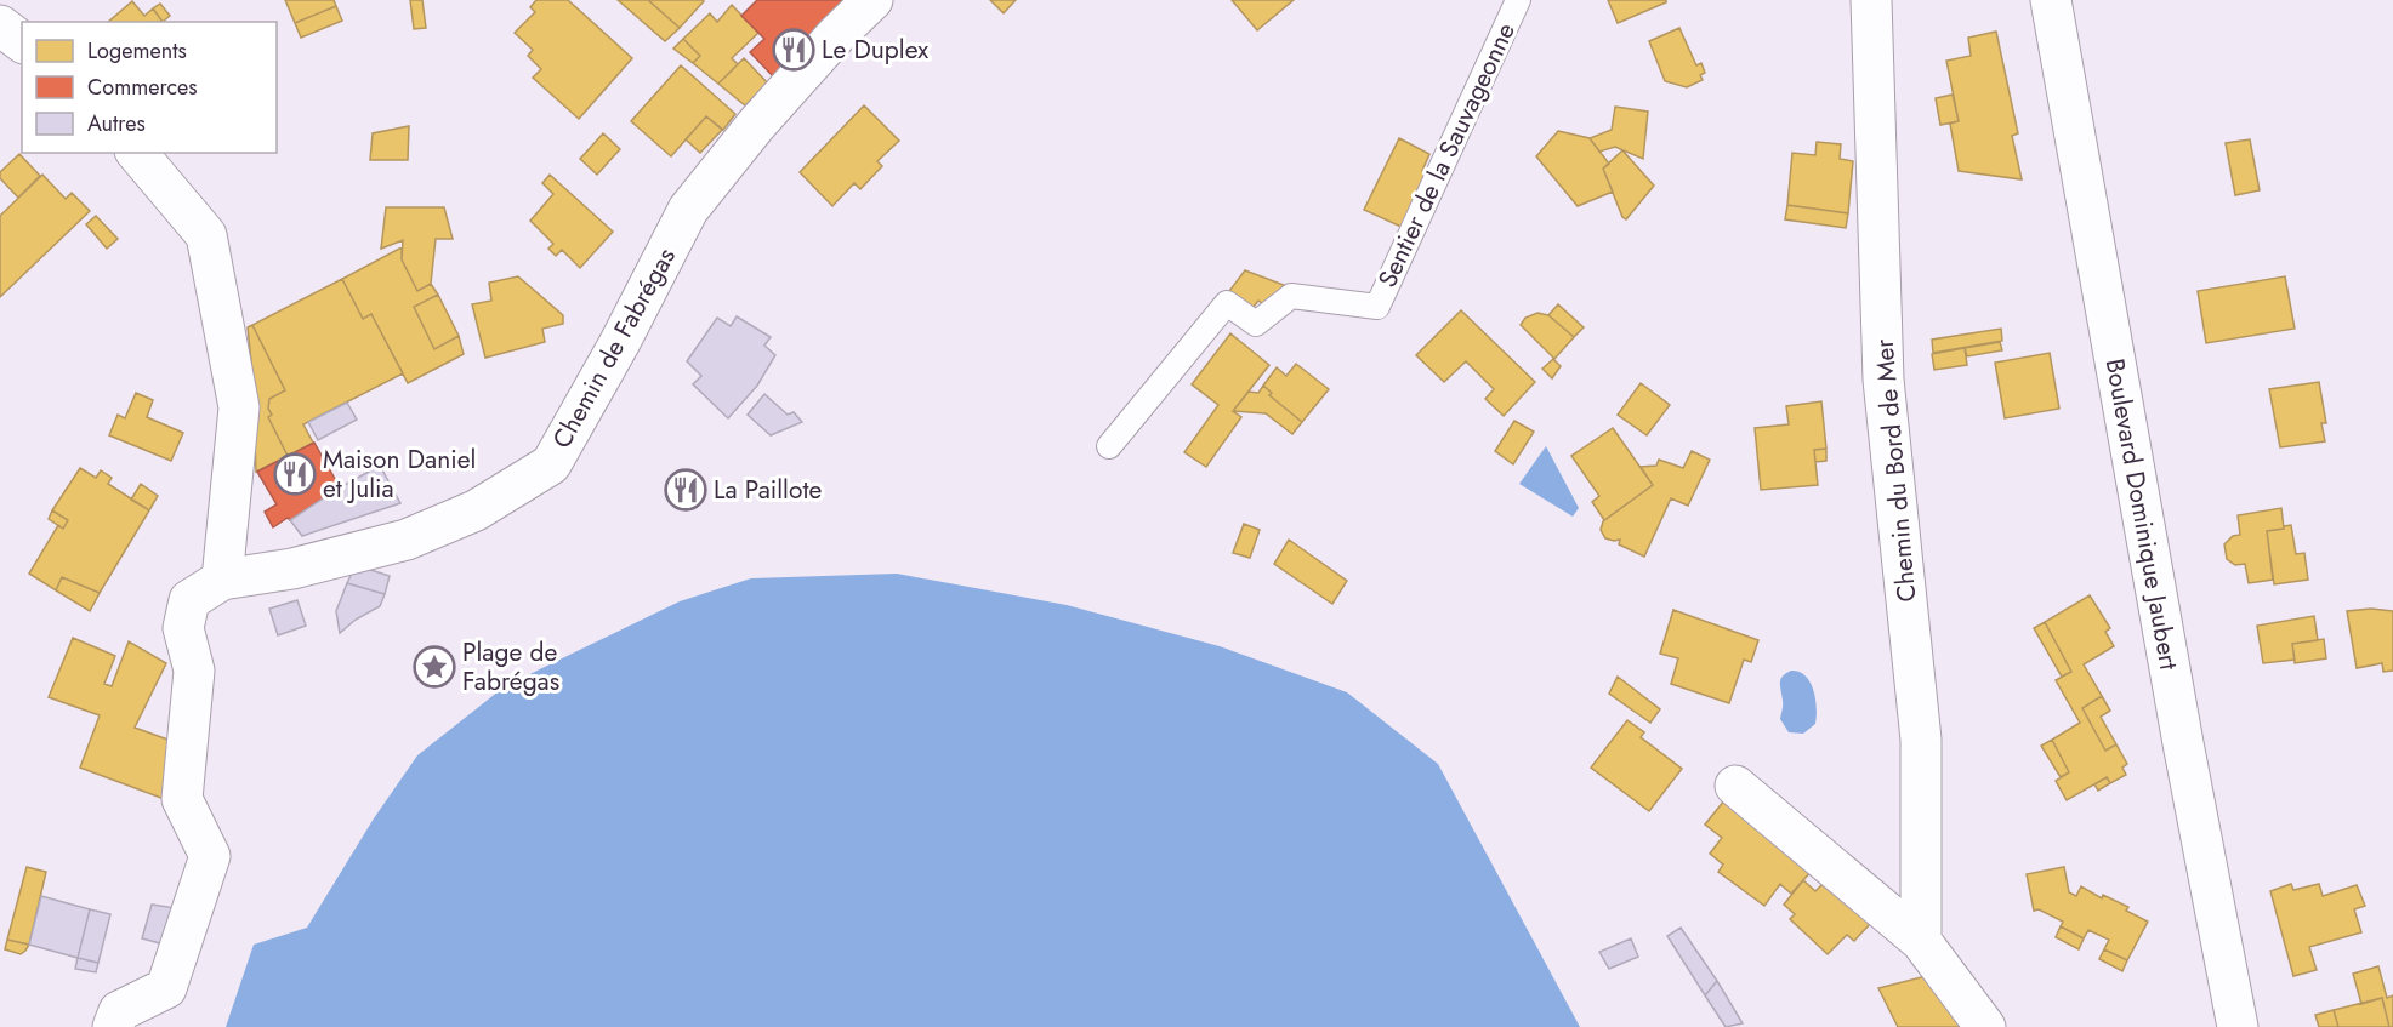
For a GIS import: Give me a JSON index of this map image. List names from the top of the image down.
{
  "streets": {
    "street": ["Chemin de Fabrégas", "Chemin du Bord de Mer", "Boulevard Dominique Jaubert"],
    "lane": ["Sentier de la Sauvageonne"]
  },
  "places": {
    "restaurant": ["Le Duplex", "Maison Daniel et Julia", "La Paillote"],
    "place": ["Plage de Fabrégas"]
  },
  "legend": ["Logements", "Commerces", "Autres"]
}
